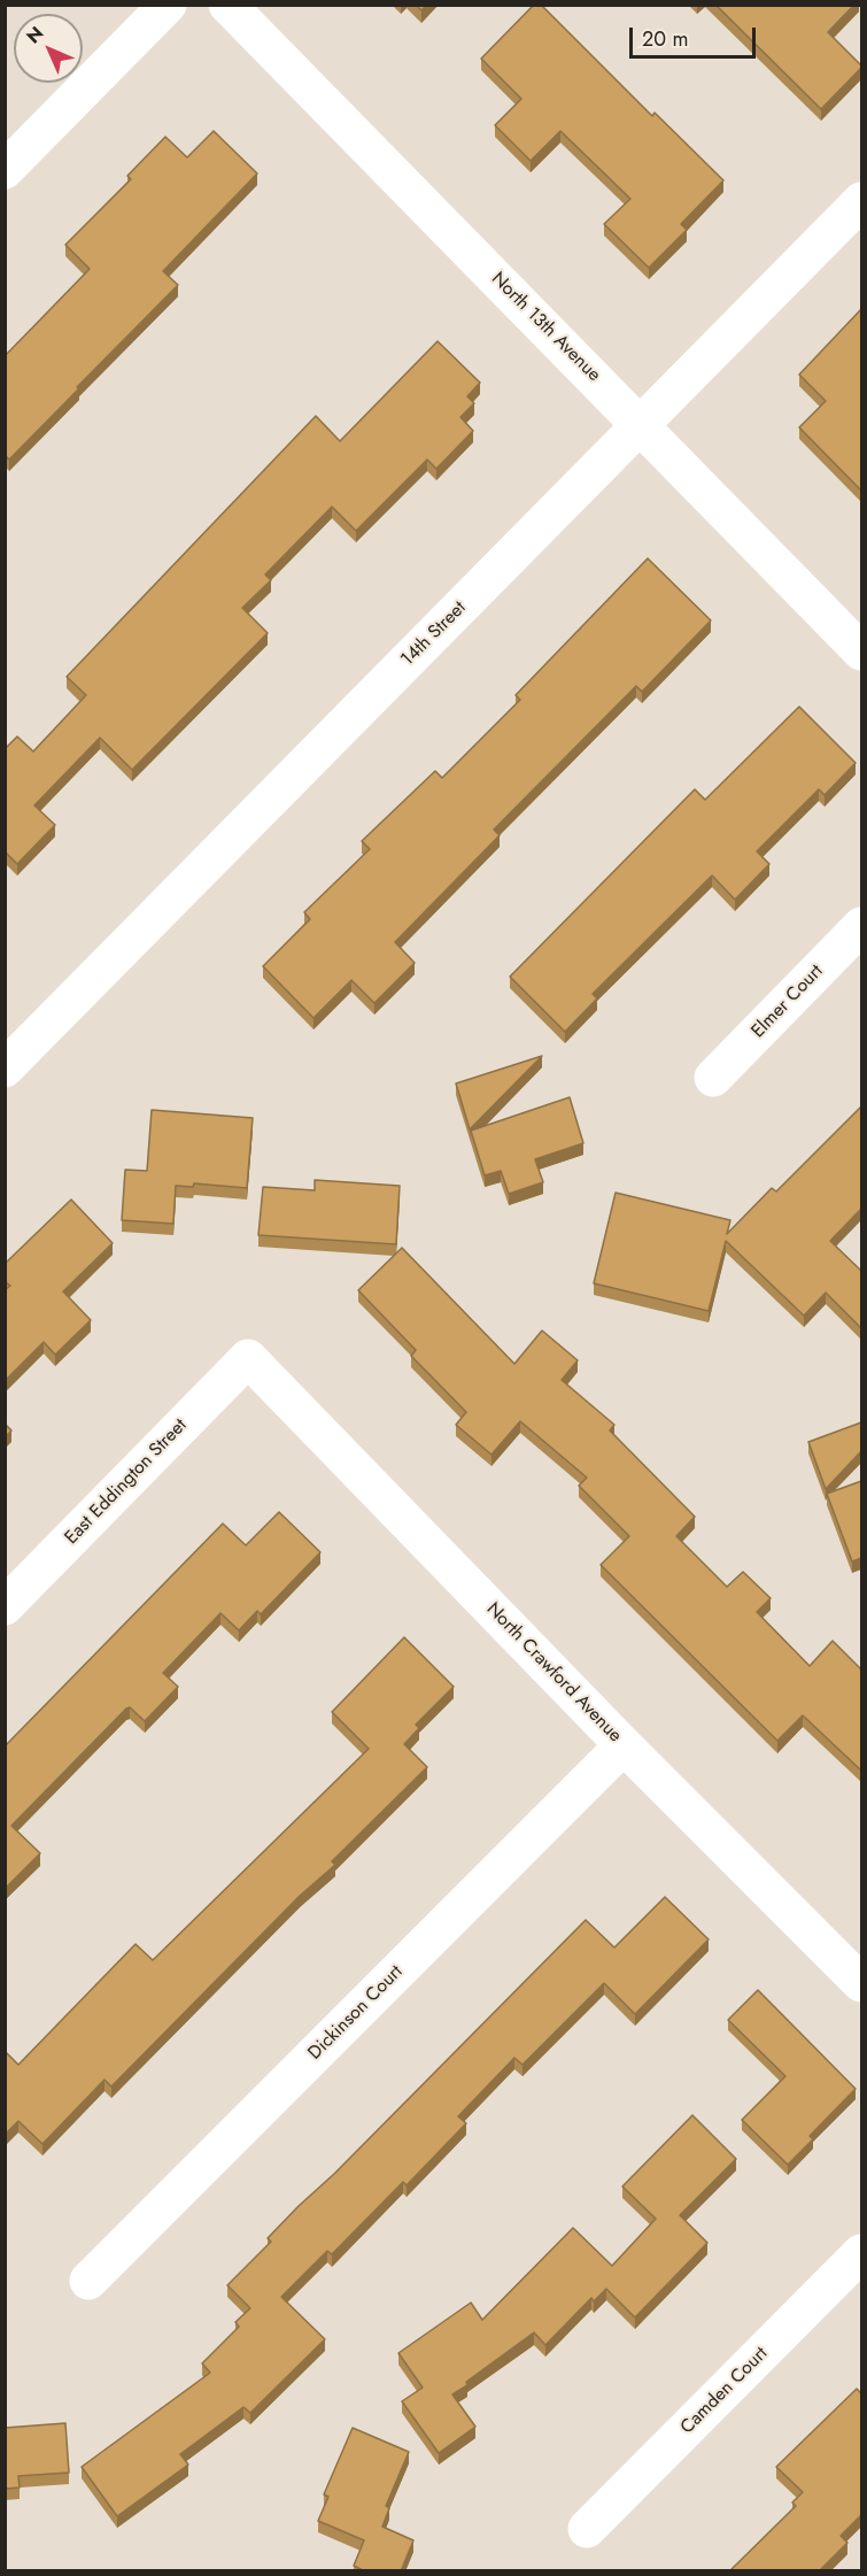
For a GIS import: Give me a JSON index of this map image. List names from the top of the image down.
{
  "streets": {
    "street": [
      "North 13th Avenue",
      "14th Street",
      "Elmer Court",
      "East Eddington Street",
      "North Crawford Avenue",
      "Dickinson Court",
      "Camden Court"
    ]
  },
  "crossings": [
    ["North 13th Avenue", "14th Street"],
    ["East Eddington Street", "North Crawford Avenue"],
    ["North Crawford Avenue", "Dickinson Court"]
  ],
  "scale_bar": "20 m",
  "north": "top left"
}
